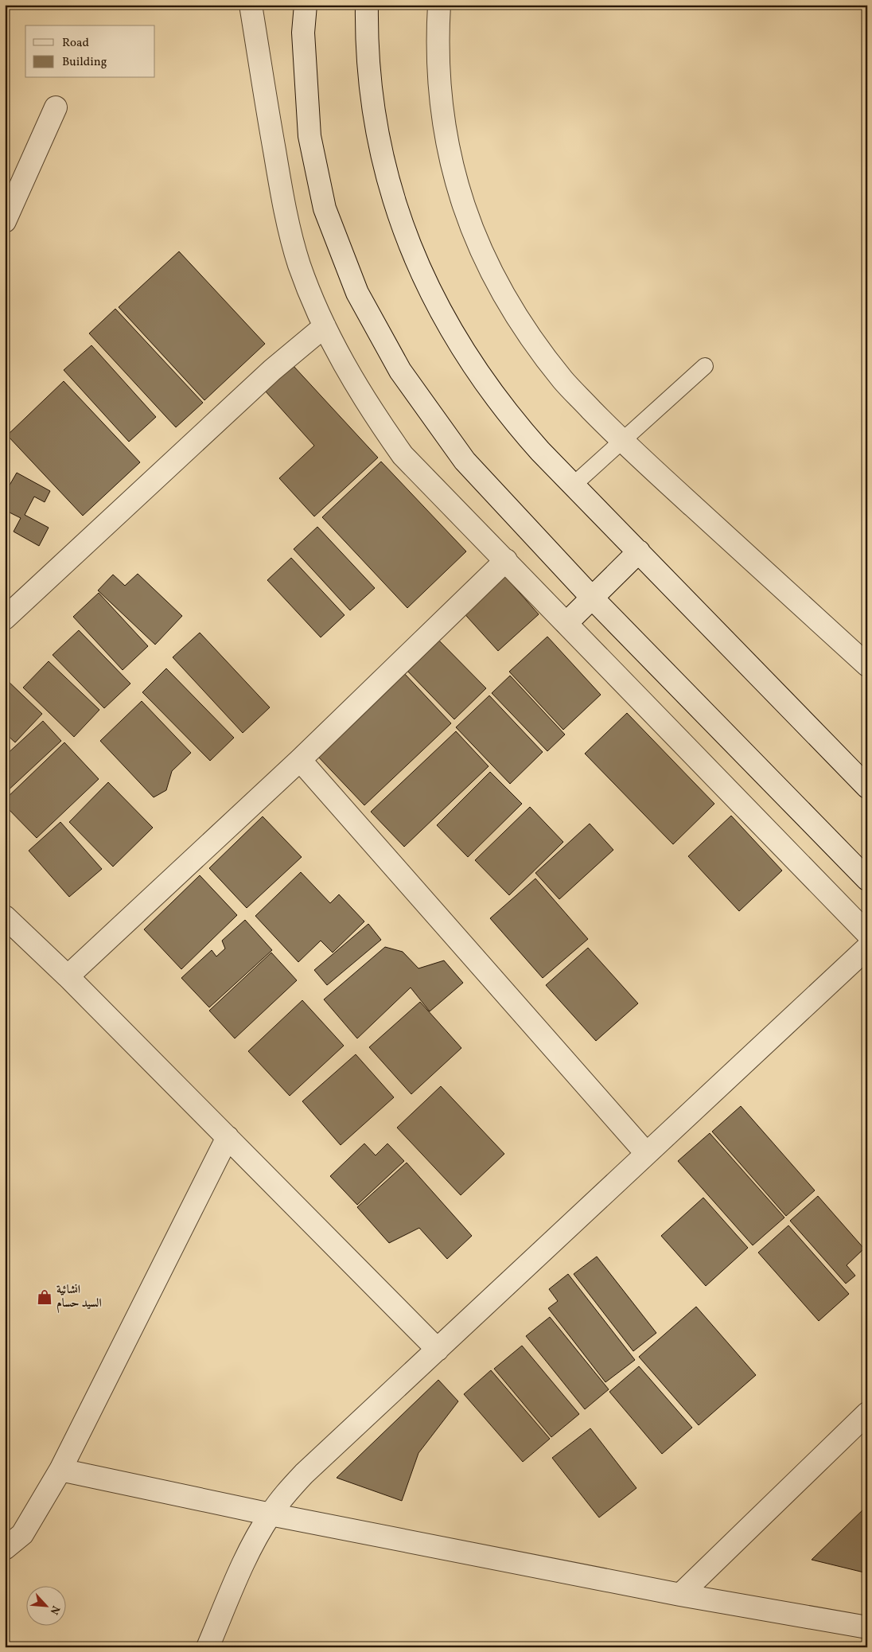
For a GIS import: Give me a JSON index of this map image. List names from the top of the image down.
{
  "places": {
    "shop": ["انشائية السيد حسام"]
  },
  "legend": ["Road", "Building"],
  "north": "bottom right"
}
